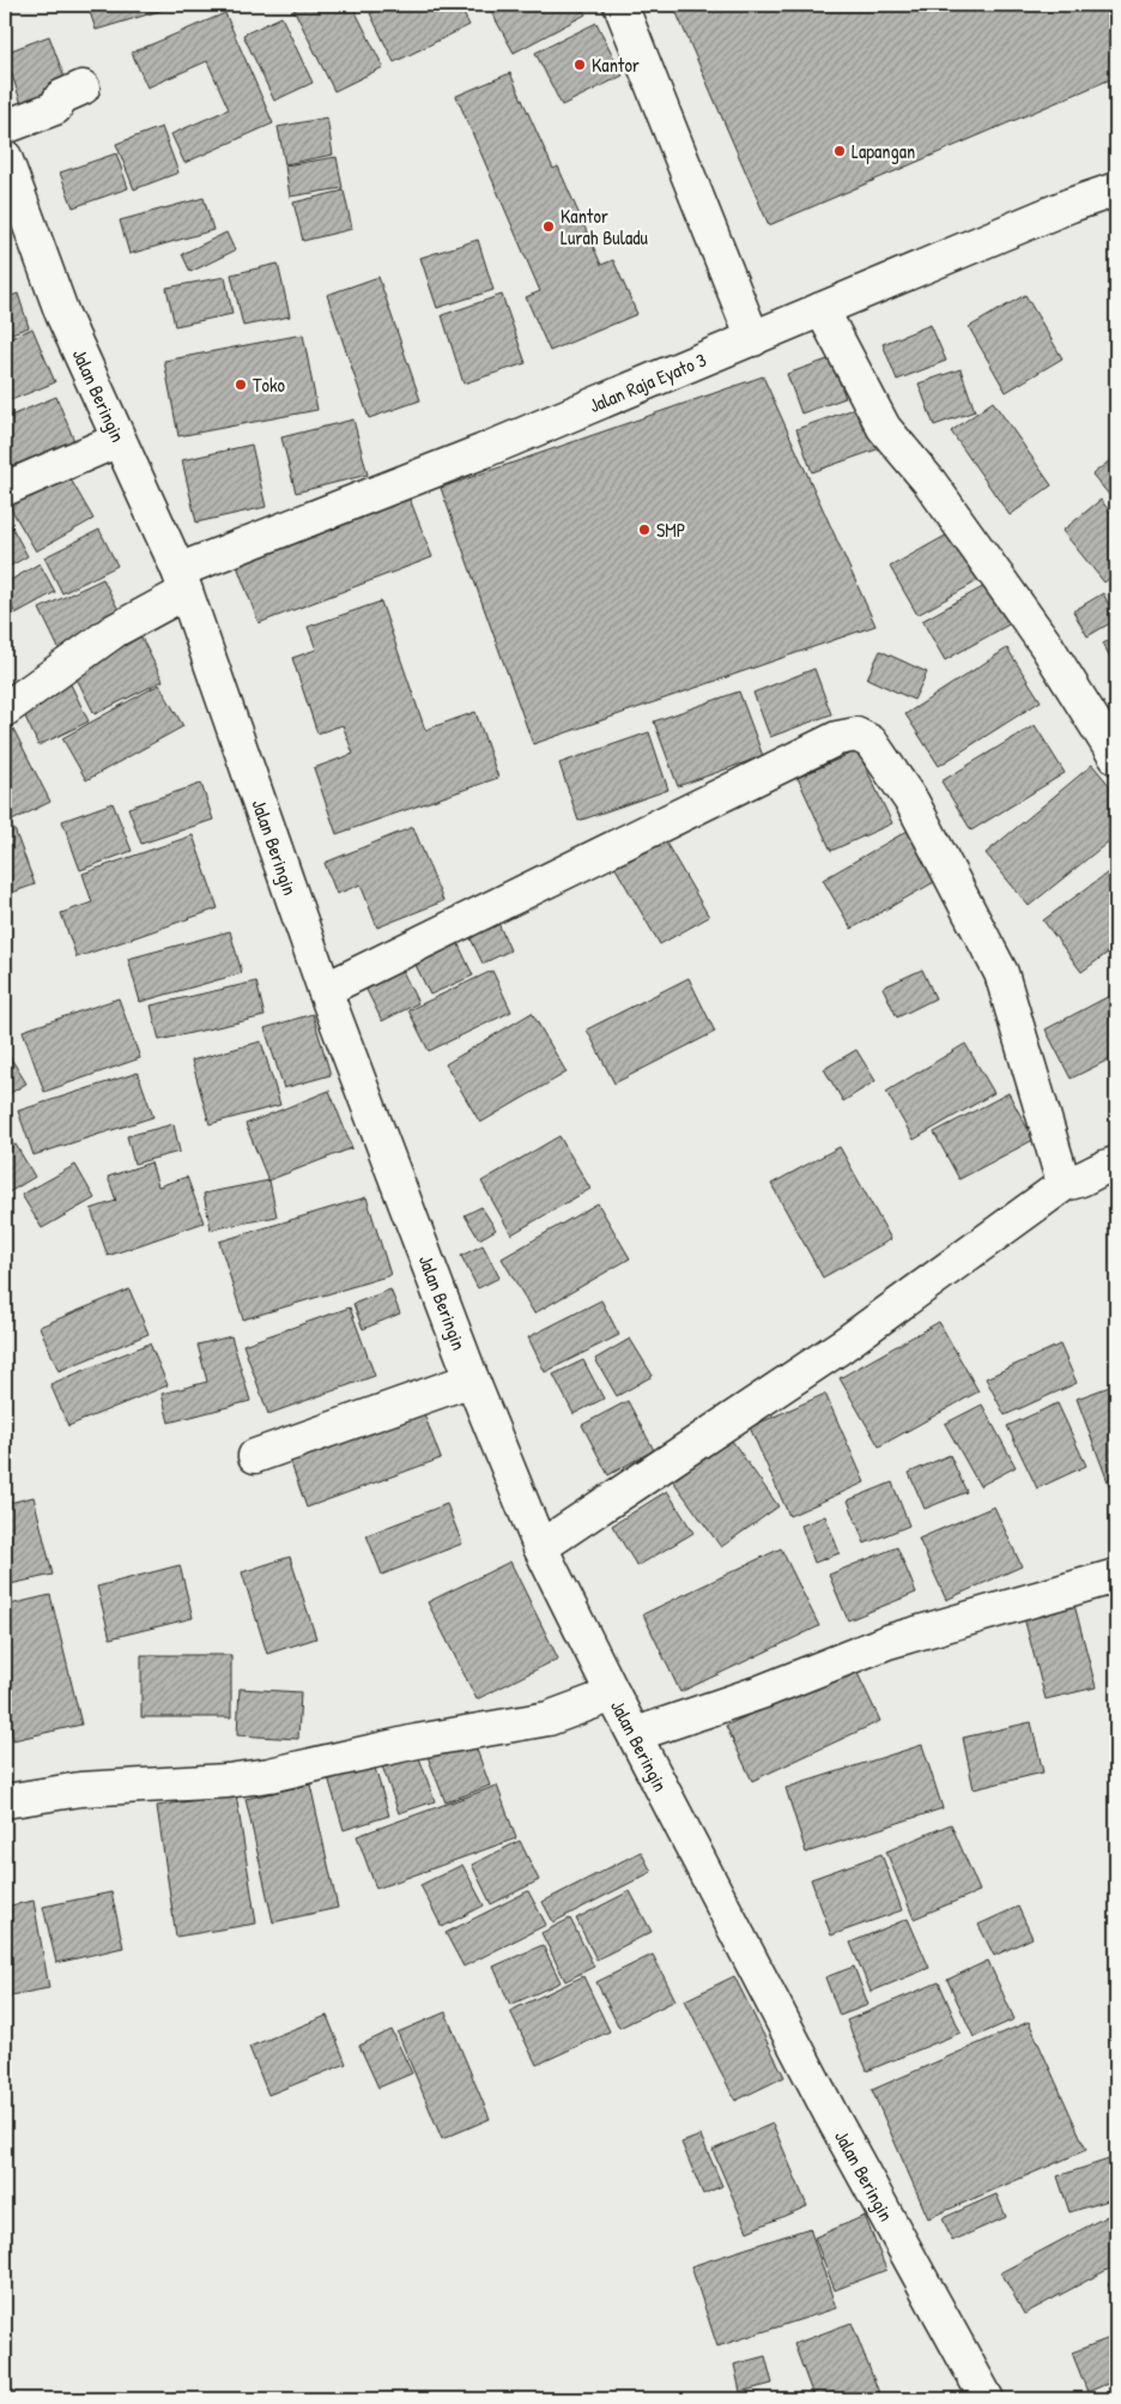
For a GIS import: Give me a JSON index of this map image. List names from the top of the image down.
{
  "streets": {
    "street": ["Jalan Raja Eyato 3", "Jalan Beringin"]
  },
  "crossings": [
    ["Jalan Raja Eyato 3", "Jalan Beringin"]
  ],
  "places": [
    "Kantor",
    "Lapangan",
    "Kantor Lurah Buladu",
    "Toko",
    "SMP"
  ]
}
